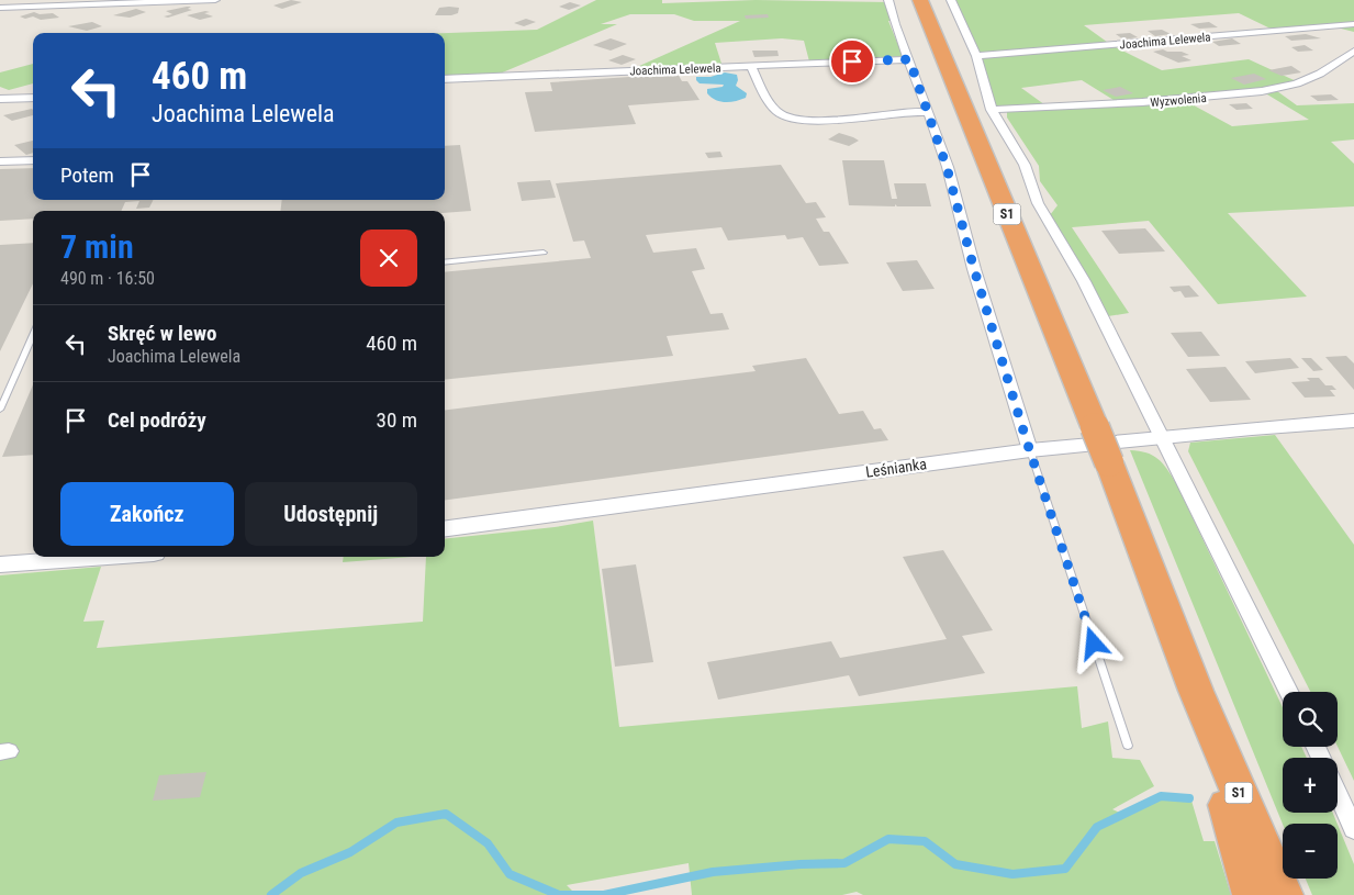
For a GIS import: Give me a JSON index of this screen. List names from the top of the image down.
{
  "streets": {
    "highway": ["S1"],
    "street": ["Joachima Lelewela", "Wyzwolenia", "Leśnianka"]
  },
  "page": {
    "turn": ["460 m", "Joachima Lelewela"],
    "then": "Potem",
    "heading": ["7 min", "490 m · 16:50"],
    "list": [
      {
        "name": "Skręć w lewo",
        "note": "Joachima Lelewela",
        "value": "460 m"
      },
      {
        "name": "Cel podróży",
        "value": "30 m"
      }
    ],
    "buttons": ["Zakończ", "Udostępnij"],
    "map_buttons": ["+", "−"]
  }
}
